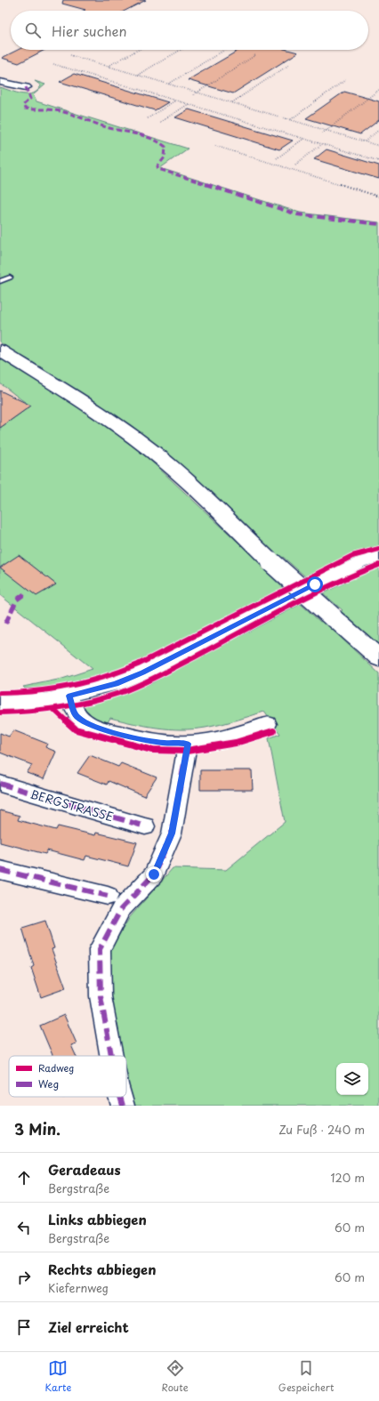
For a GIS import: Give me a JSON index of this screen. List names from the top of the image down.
{
  "streets": {
    "street": ["BERGSTRASSE"]
  },
  "legend": ["Radweg", "Weg"],
  "page": {
    "search": "Hier suchen",
    "heading": ["3 Min.", "Zu Fuß · 240 m"],
    "list": [
      ["Geradeaus", "Bergstraße", "120 m"],
      ["Links abbiegen", "Bergstraße", "60 m"],
      ["Rechts abbiegen", "Kiefernweg", "60 m"],
      "Ziel erreicht"
    ],
    "nav": ["Karte", "Route", "Gespeichert"]
  }
}
